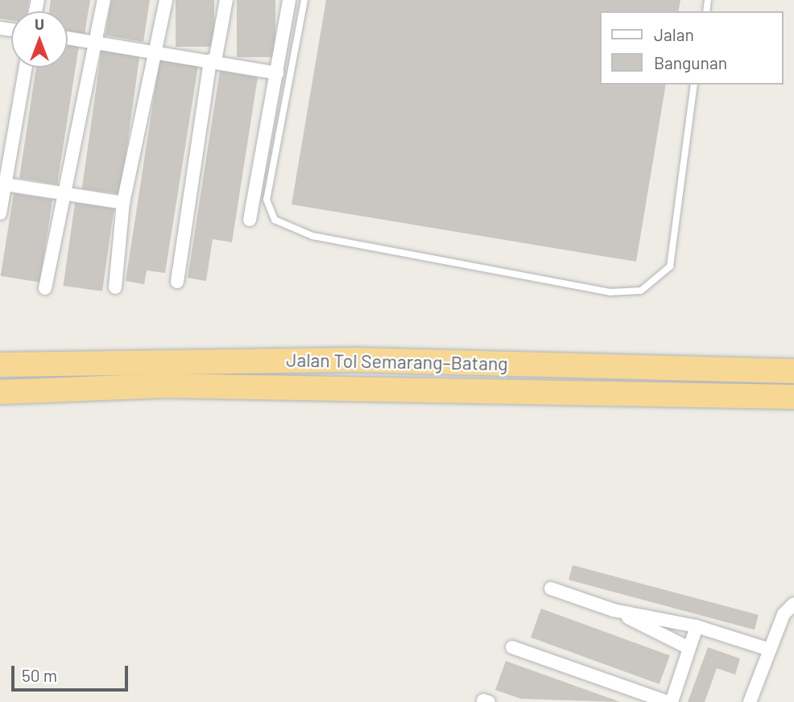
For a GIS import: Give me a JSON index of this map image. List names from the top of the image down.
{
  "streets": {
    "highway": ["Jalan Tol Semarang–Batang"]
  },
  "legend": ["Jalan", "Bangunan"],
  "scale_bar": "50 m",
  "north": "top"
}
